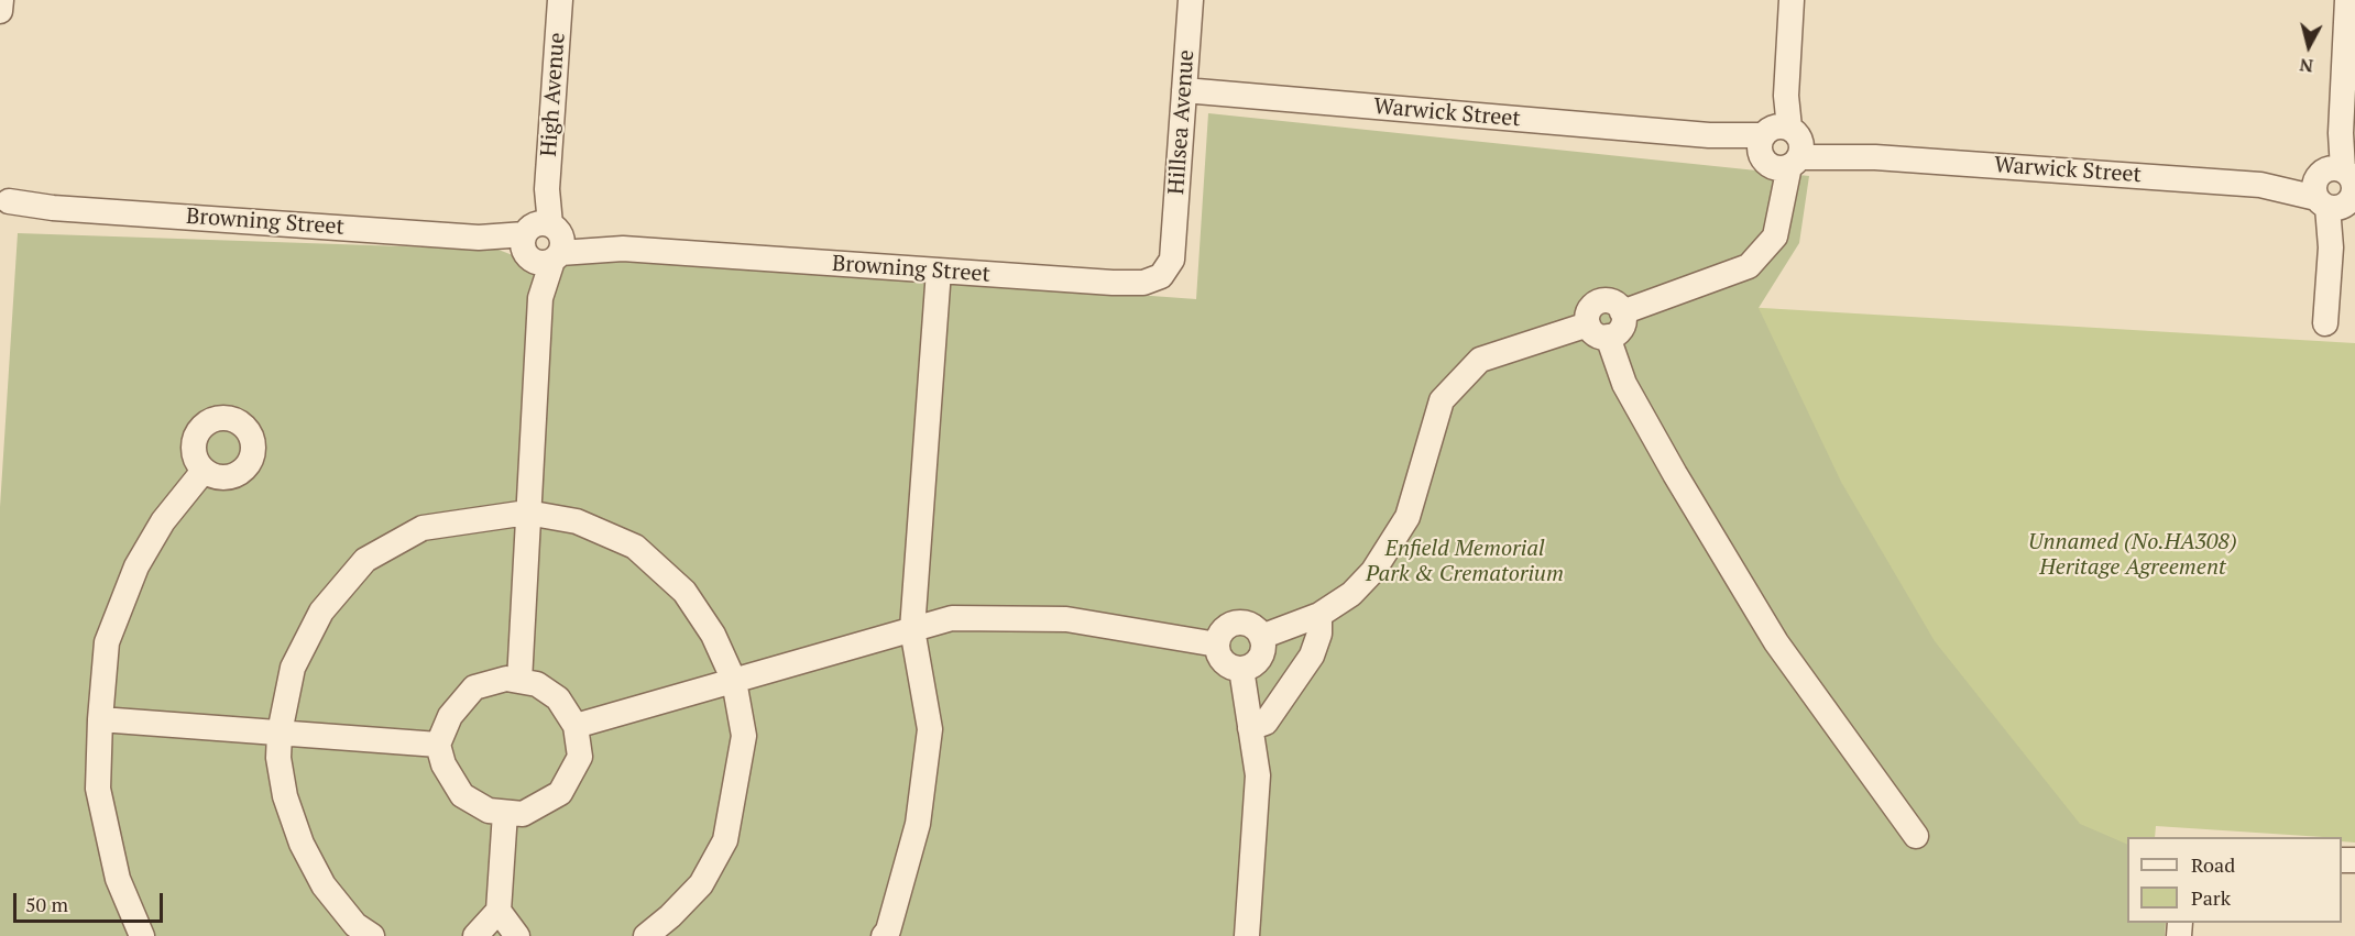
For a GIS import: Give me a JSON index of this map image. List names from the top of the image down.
{
  "streets": {
    "street": [
      "High Avenue",
      "Warwick Street",
      "Hillsea Avenue",
      "Browning Street"
    ]
  },
  "crossings": [
    ["High Avenue", "Browning Street"],
    ["Warwick Street", "Hillsea Avenue"],
    ["Hillsea Avenue", "Browning Street"]
  ],
  "parks": ["Unnamed (No.HA308) Heritage Agreement", "Enfield Memorial Park & Crematorium"],
  "legend": ["Road", "Park"],
  "scale_bar": "50 m",
  "north": "bottom"
}
